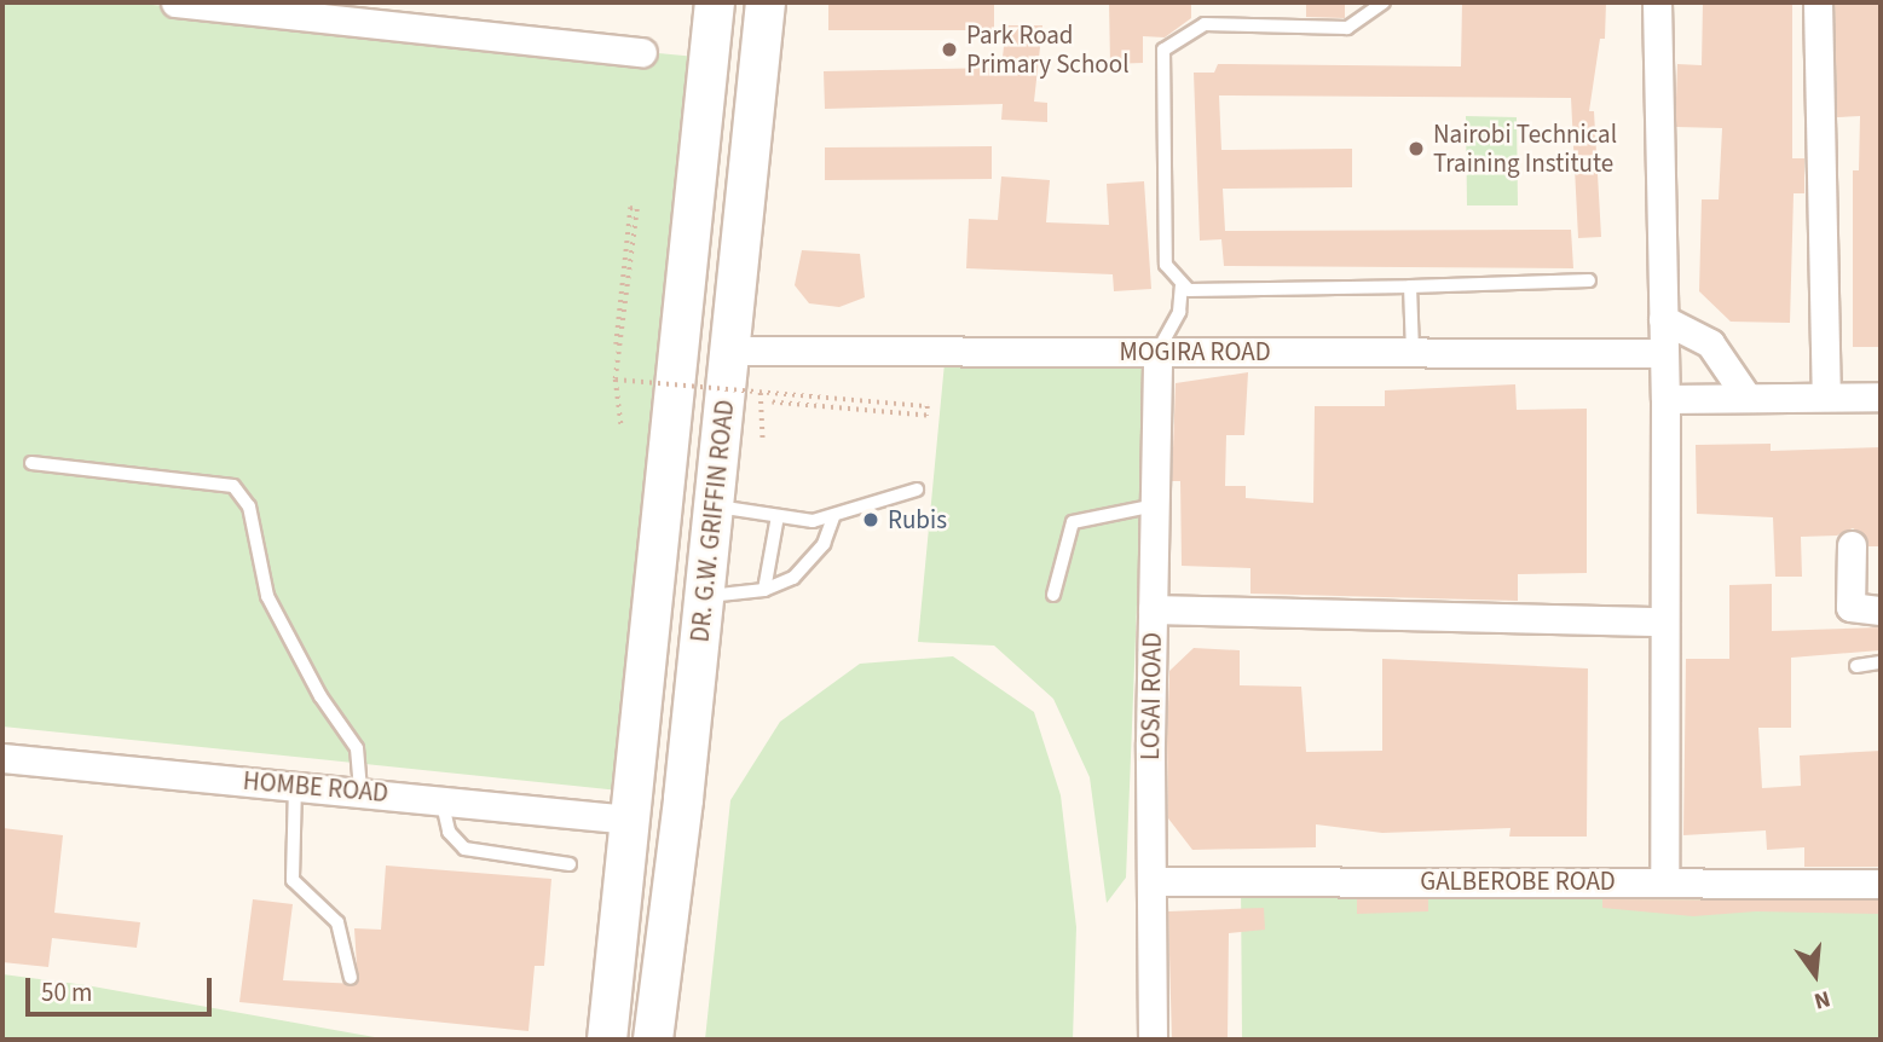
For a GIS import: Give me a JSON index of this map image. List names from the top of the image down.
{
  "streets": {
    "main road": ["DR. G.W. GRIFFIN ROAD"],
    "street": [
      "MOGIRA ROAD",
      "LOSAI ROAD",
      "HOMBE ROAD",
      "GALBEROBE ROAD"
    ]
  },
  "crossings": [
    ["MOGIRA ROAD", "DR. G.W. GRIFFIN ROAD"],
    ["MOGIRA ROAD", "LOSAI ROAD"],
    ["DR. G.W. GRIFFIN ROAD", "HOMBE ROAD"],
    ["LOSAI ROAD", "GALBEROBE ROAD"]
  ],
  "places": ["Park Road Primary School", "Nairobi Technical Training Institute", "Rubis"],
  "scale_bar": "50 m",
  "north": "bottom"
}
